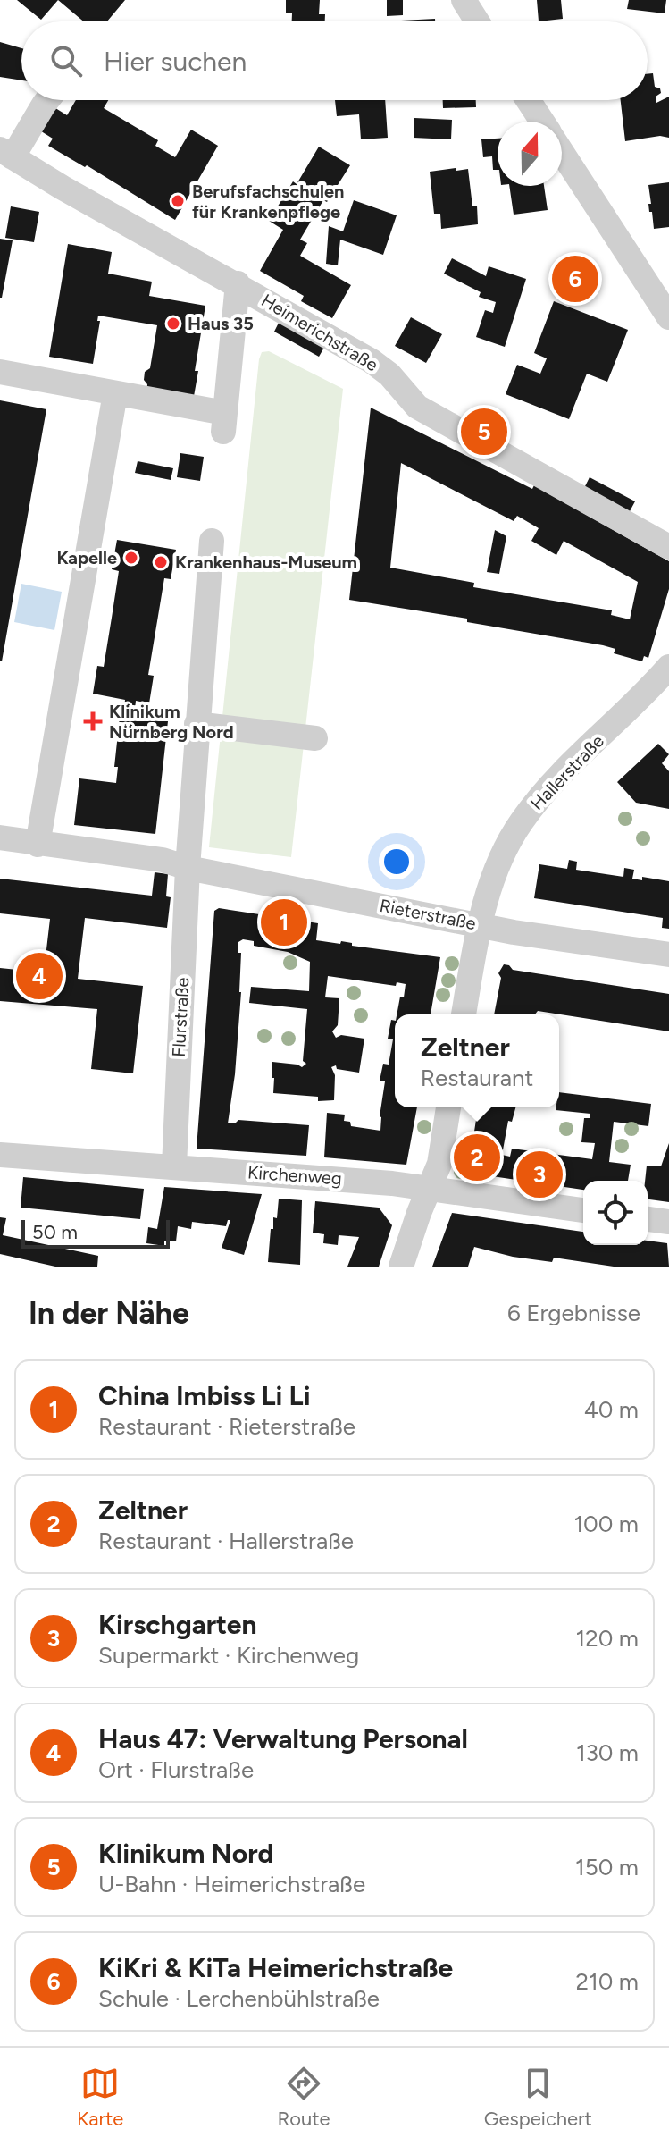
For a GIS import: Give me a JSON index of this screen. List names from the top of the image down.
{
  "streets": {
    "street": [
      "Heimerichstraße",
      "Hallerstraße",
      "Rieterstraße",
      "Flurstraße",
      "Kirchenweg"
    ]
  },
  "crossings": [
    ["Hallerstraße", "Rieterstraße"],
    ["Rieterstraße", "Flurstraße"],
    ["Flurstraße", "Kirchenweg"]
  ],
  "places": {
    "other": [
      "Berufsfachschulen für Krankenpflege",
      "Haus 35",
      "Kapelle",
      "Krankenhaus-Museum"
    ],
    "health": ["Klinikum Nürnberg Nord"]
  },
  "scale_bar": "50 m",
  "north": "top",
  "page": {
    "search": "Hier suchen",
    "pins": [
      "6",
      "5",
      "1",
      "4",
      "2",
      "3"
    ],
    "popup": ["Zeltner", "Restaurant"],
    "scale": "50 m",
    "heading": ["In der Nähe", "6 Ergebnisse"],
    "list": [
      {
        "mark": "1",
        "name": "China Imbiss Li Li",
        "note": "Restaurant · Rieterstraße",
        "value": "40 m"
      },
      {
        "mark": "2",
        "name": "Zeltner",
        "note": "Restaurant · Hallerstraße",
        "value": "100 m"
      },
      {
        "mark": "3",
        "name": "Kirschgarten",
        "note": "Supermarkt · Kirchenweg",
        "value": "120 m"
      },
      {
        "mark": "4",
        "name": "Haus 47: Verwaltung Personal",
        "note": "Ort · Flurstraße",
        "value": "130 m"
      },
      {
        "mark": "5",
        "name": "Klinikum Nord",
        "note": "U-Bahn · Heimerichstraße",
        "value": "150 m"
      },
      {
        "mark": "6",
        "name": "KiKri & KiTa Heimerichstraße",
        "note": "Schule · Lerchenbühlstraße",
        "value": "210 m"
      }
    ],
    "nav": ["Karte", "Route", "Gespeichert"]
  }
}
